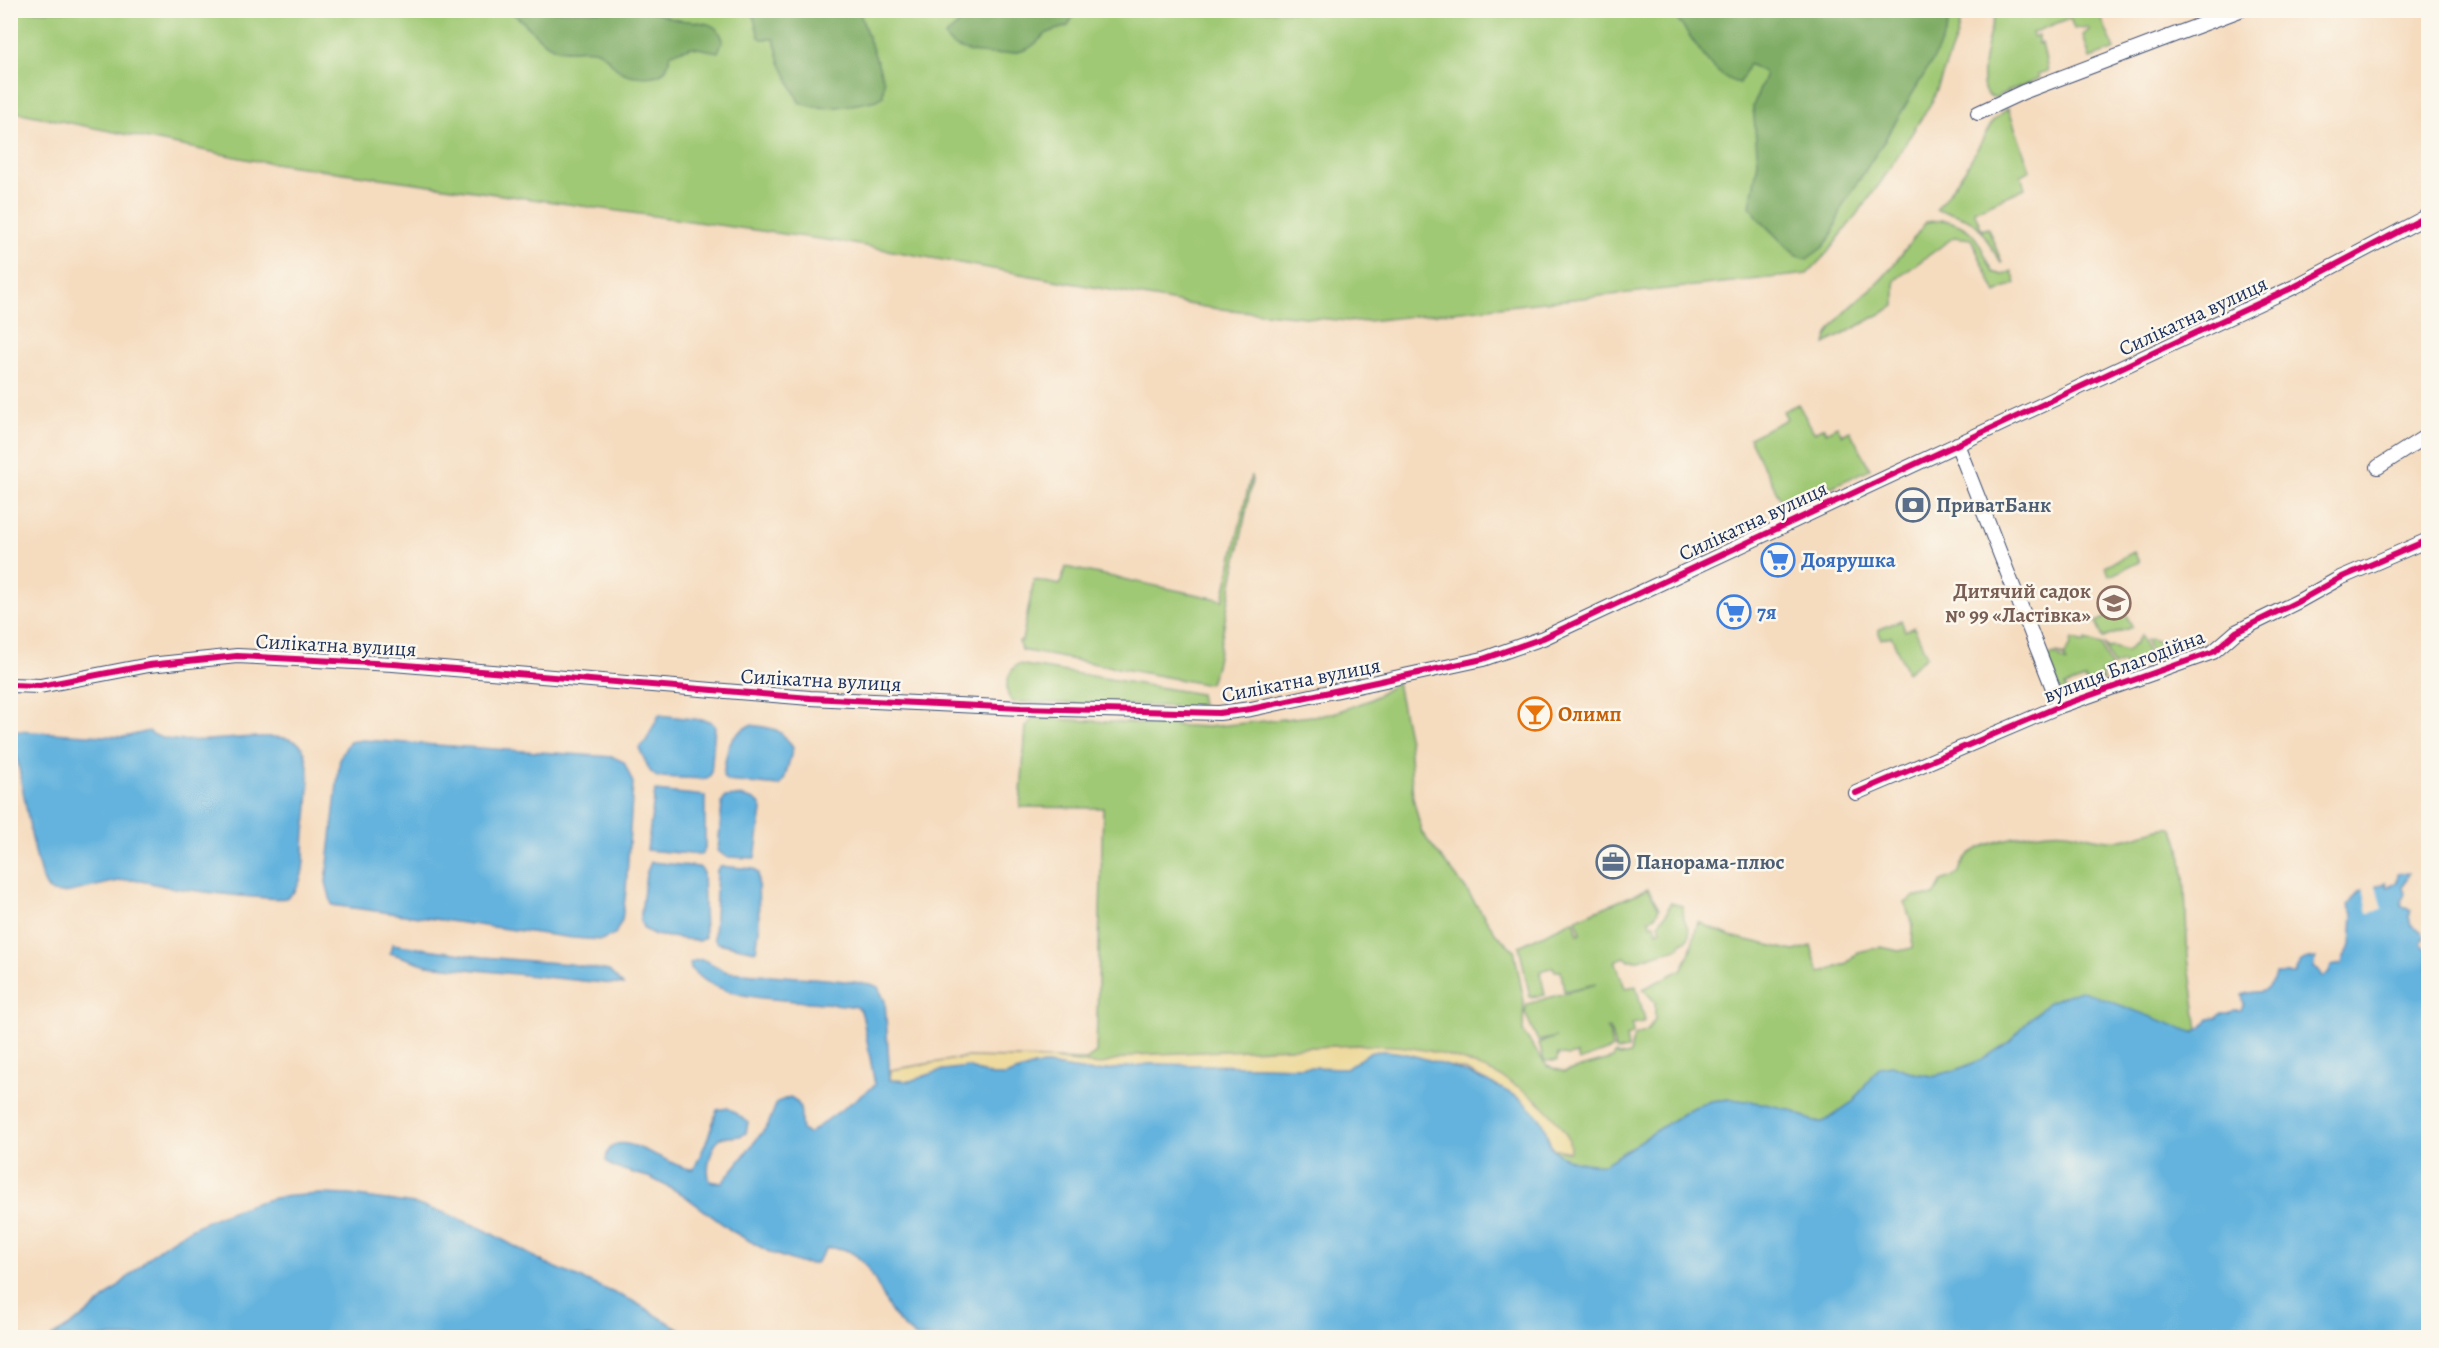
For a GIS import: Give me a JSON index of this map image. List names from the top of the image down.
{
  "streets": {
    "street": ["Силікатна вулиця", "вулиця Благодійна"]
  },
  "places": {
    "bank": ["ПриватБанк"],
    "supermarket": ["Доярушка", "7я"],
    "school or university": ["Дитячий садок № 99 «Ластівка»"],
    "bar": ["Олимп"],
    "office": ["Панорама-плюс"]
  }
}
